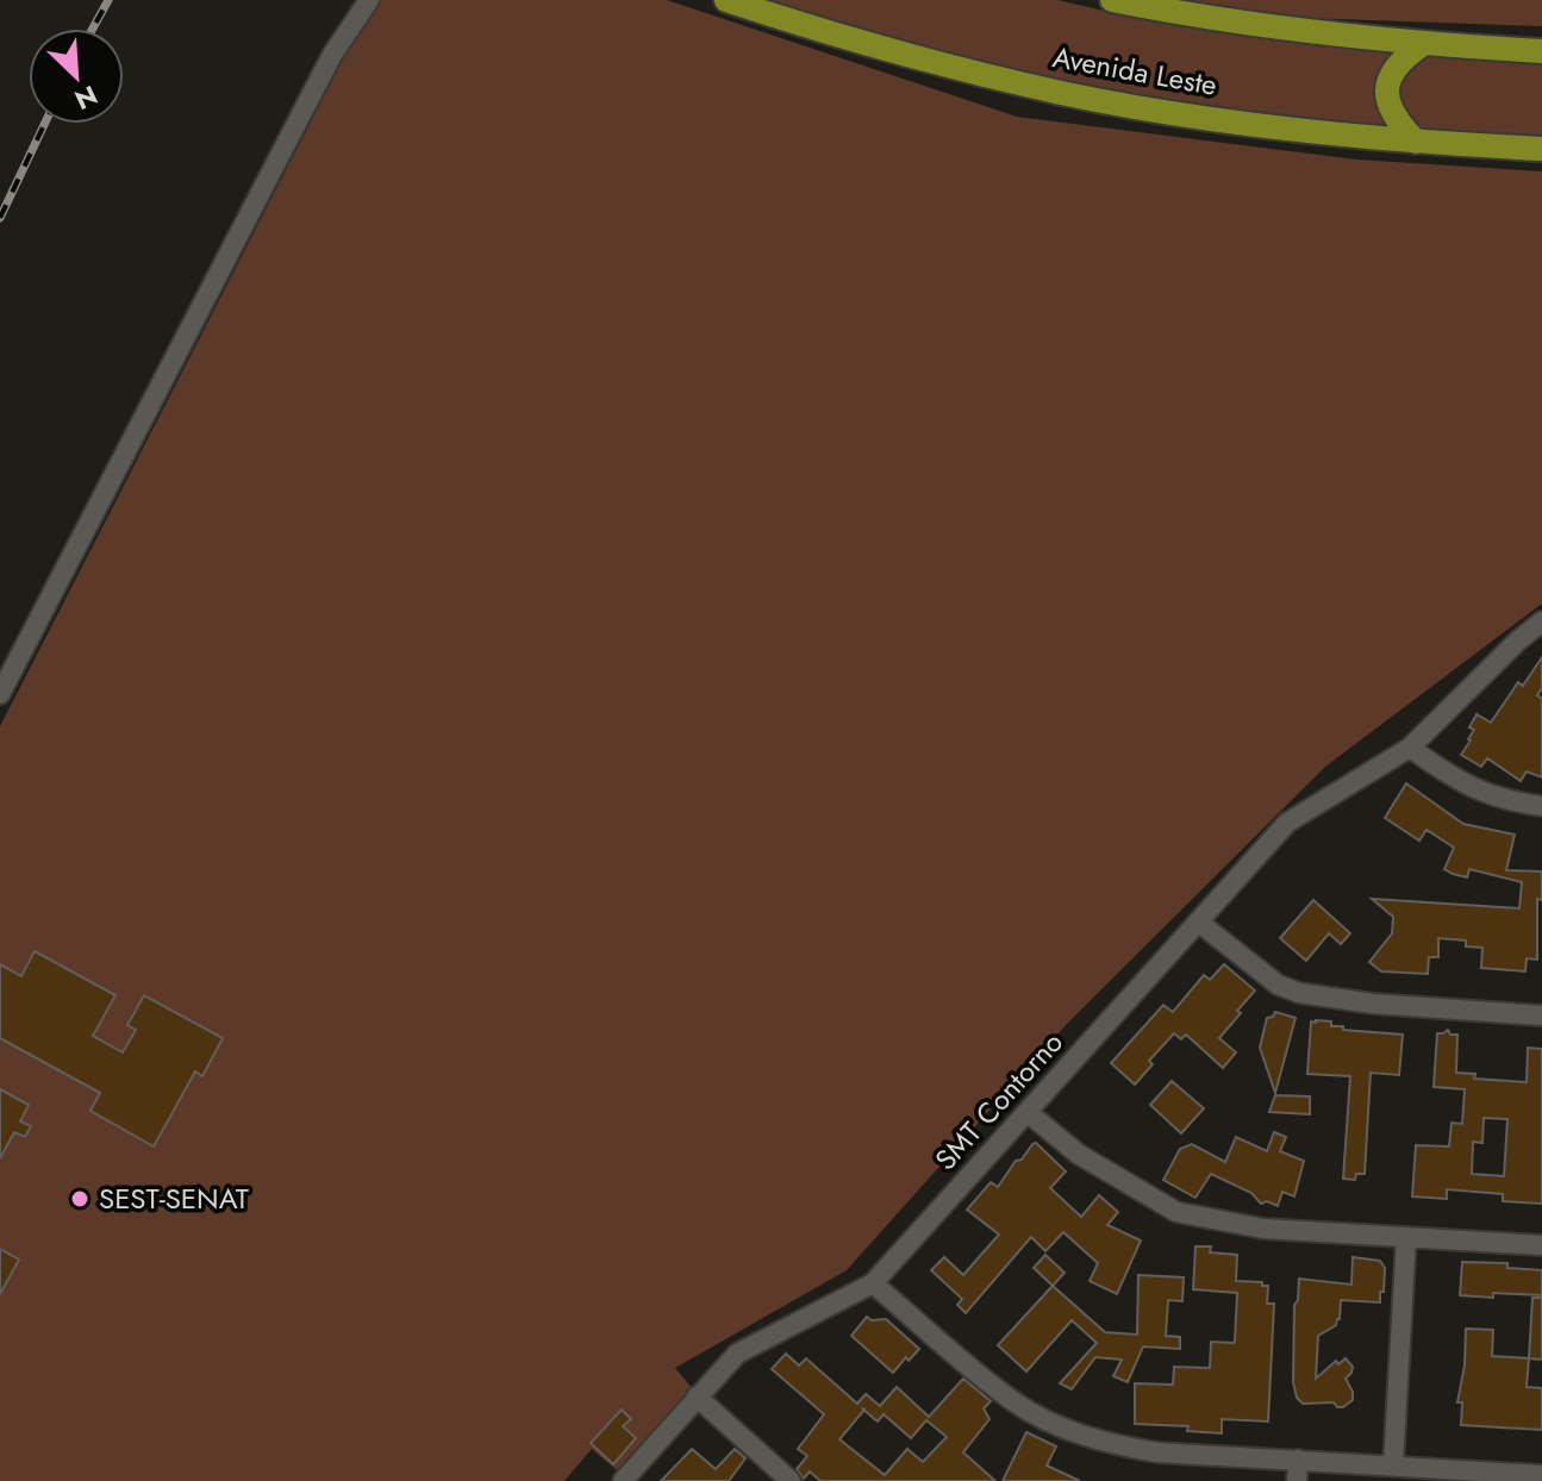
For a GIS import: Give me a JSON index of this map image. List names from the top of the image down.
{
  "streets": {
    "main road": ["Avenida Leste"],
    "street": ["SMT Contorno"]
  },
  "places": ["SEST-SENAT"],
  "north": "bottom right"
}
